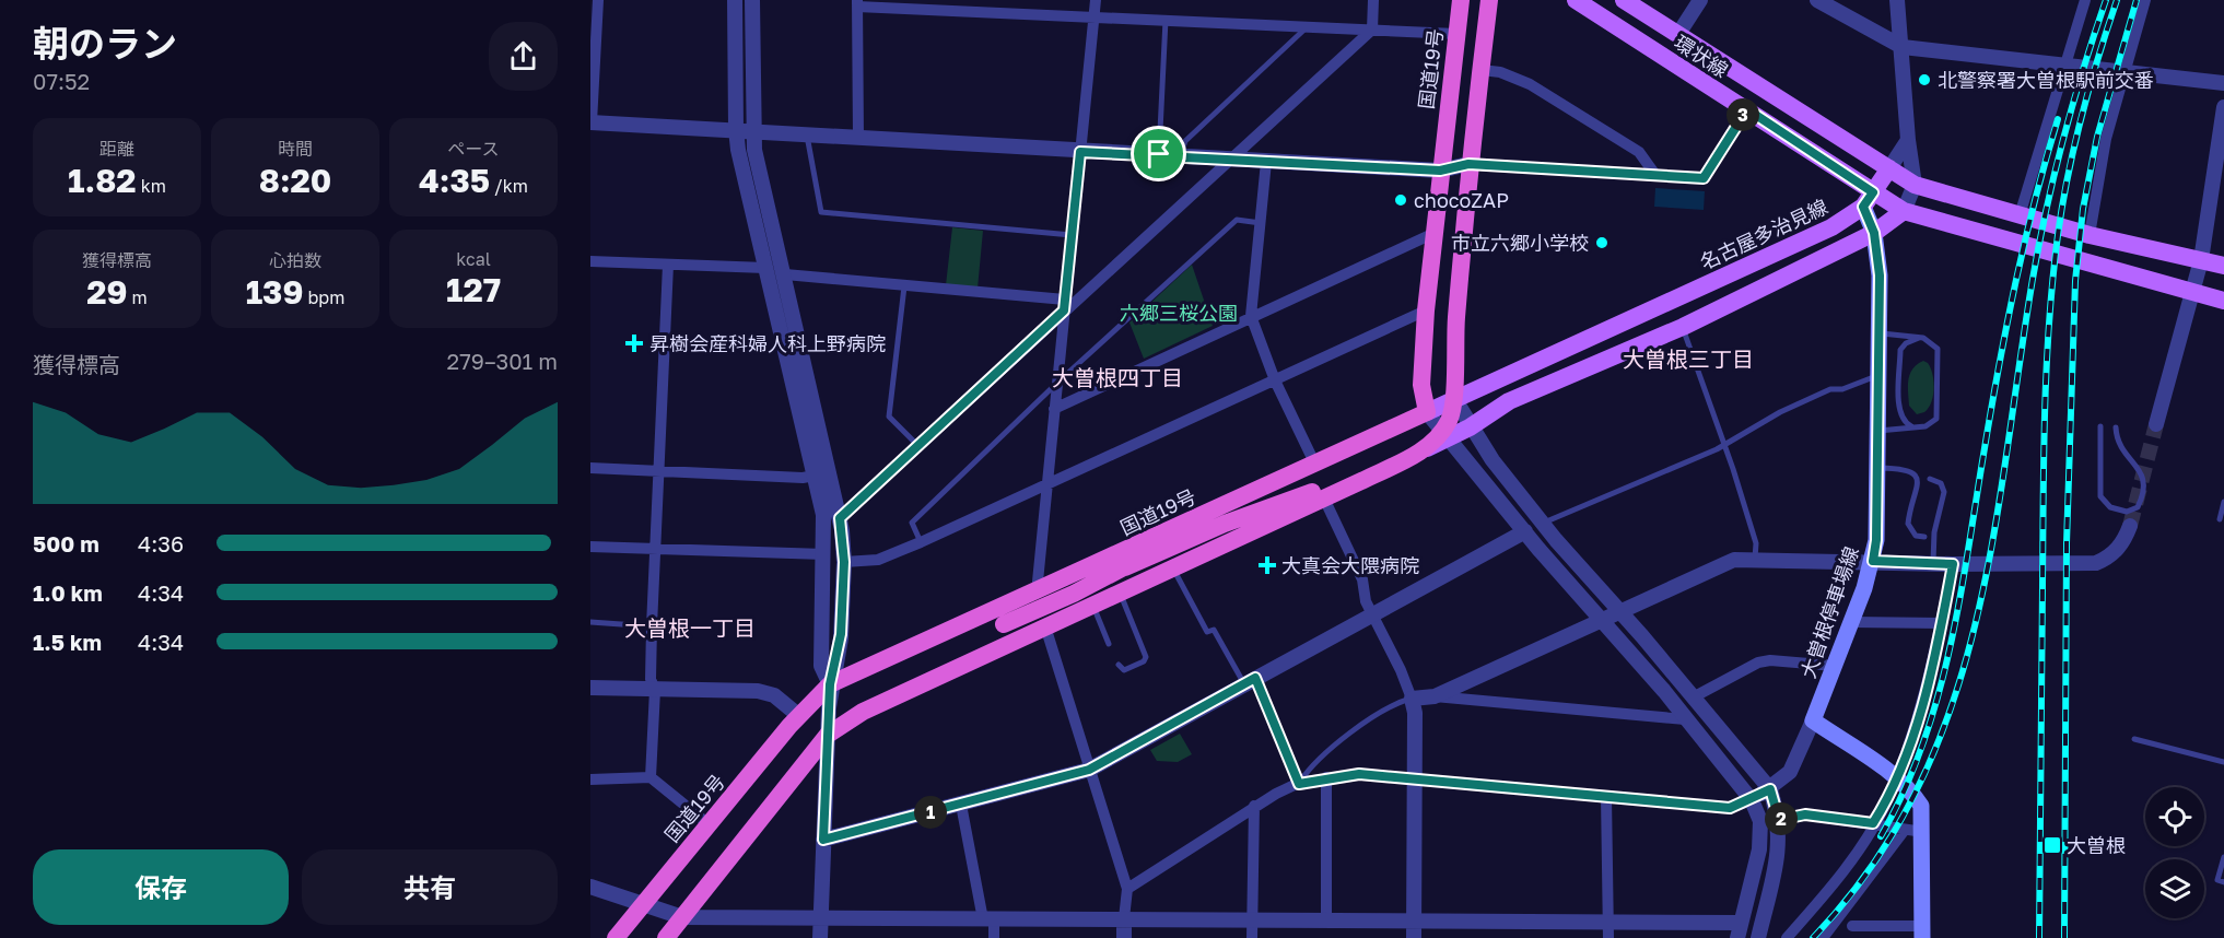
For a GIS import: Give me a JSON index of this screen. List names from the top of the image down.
{
  "streets": {
    "highway": ["国道19号"],
    "main road": ["環状線", "名古屋多治見線", "大曽根停車場線"]
  },
  "crossings": [
    ["環状線", "名古屋多治見線"],
    ["環状線", "大曽根停車場線"],
    ["国道19号", "名古屋多治見線"],
    ["名古屋多治見線", "大曽根停車場線"]
  ],
  "districts": ["大曽根三丁目", "大曽根四丁目", "大曽根一丁目"],
  "parks": ["六郷三桜公園"],
  "places": {
    "other": ["北警察署大曽根駅前交番", "chocoZAP", "市立六郷小学校"],
    "health": ["昇樹会産科婦人科上野病院", "大真会大隈病院"],
    "transit": ["大曽根"]
  },
  "page": {
    "heading": ["朝のラン", "07:52"],
    "pins": ["3", "1", "2"],
    "stats": [
      ["距離", "1.82 km"],
      ["時間", "8:20"],
      ["ペース", "4:35 /km"],
      ["獲得標高", "29 m"],
      ["心拍数", "139 bpm"],
      ["kcal", "127"]
    ],
    "chart": ["獲得標高", "279–301 m"],
    "list": [
      {
        "name": "500 m",
        "note": "4:36"
      },
      {
        "name": "1.0 km",
        "note": "4:34"
      },
      {
        "name": "1.5 km",
        "note": "4:34"
      }
    ],
    "buttons": ["保存", "共有"]
  }
}
